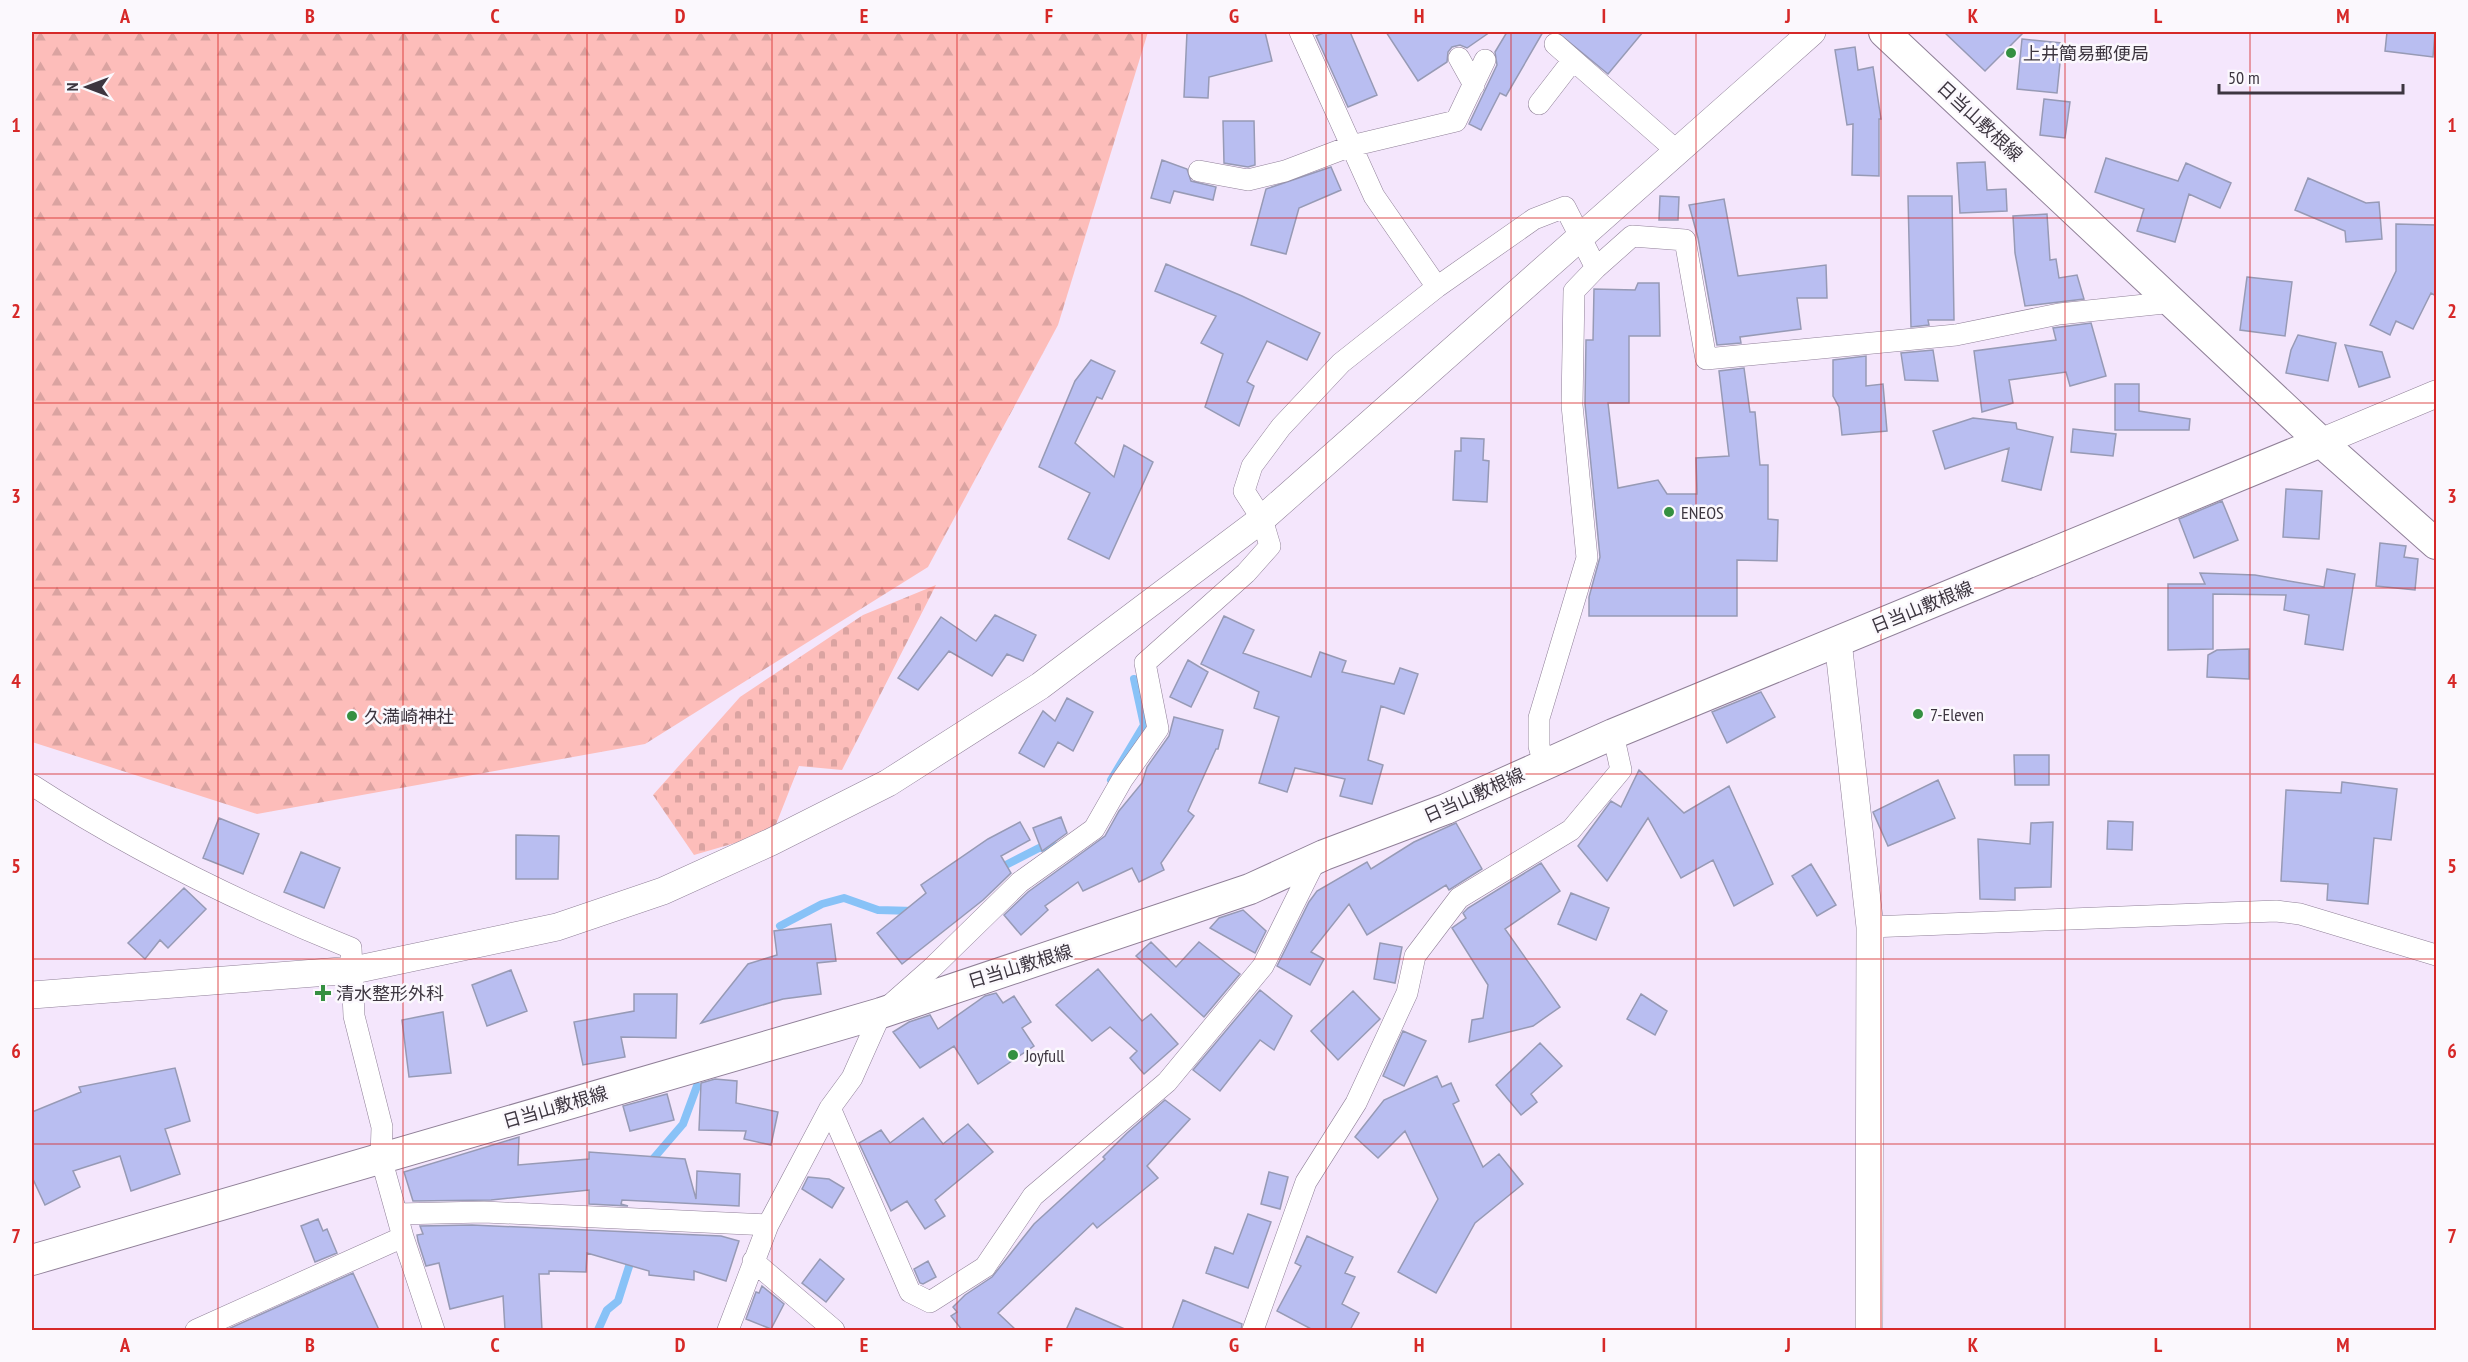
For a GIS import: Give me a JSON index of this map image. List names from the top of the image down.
{
  "streets": {
    "main road": ["日当山敷根線"]
  },
  "places": {
    "other": [
      "上井簡易郵便局",
      "ENEOS",
      "7-Eleven",
      "久満崎神社",
      "Joyfull"
    ],
    "health": ["清水整形外科"]
  },
  "scale_bar": "50 m",
  "north": "left",
  "grid": {
    "columns": [
      "A",
      "B",
      "C",
      "D",
      "E",
      "F",
      "G",
      "H",
      "I",
      "J",
      "K",
      "L",
      "M"
    ],
    "rows": [
      "1",
      "2",
      "3",
      "4",
      "5",
      "6",
      "7"
    ]
  }
}
